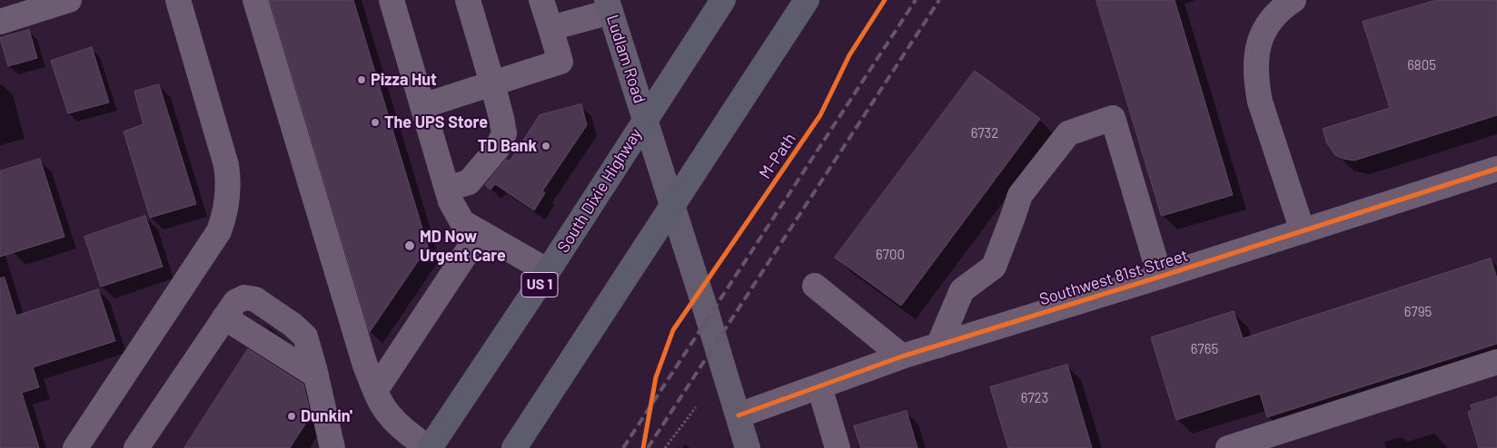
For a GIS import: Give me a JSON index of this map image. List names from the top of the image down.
{
  "streets": {
    "highway": ["South Dixie Highway", "US 1"],
    "main road": ["Ludlam Road"],
    "street": ["Southwest 81st Street"],
    "cycle path": ["M-Path"]
  },
  "crossings": [
    ["Ludlam Road", "South Dixie Highway"],
    ["Ludlam Road", "Southwest 81st Street"]
  ],
  "places": [
    "Pizza Hut",
    "The UPS Store",
    "TD Bank",
    "MD Now Urgent Care",
    "Dunkin'"
  ],
  "house_numbers": [
    "6805",
    "6732",
    "6700",
    "6795",
    "6765",
    "6723"
  ]
}
